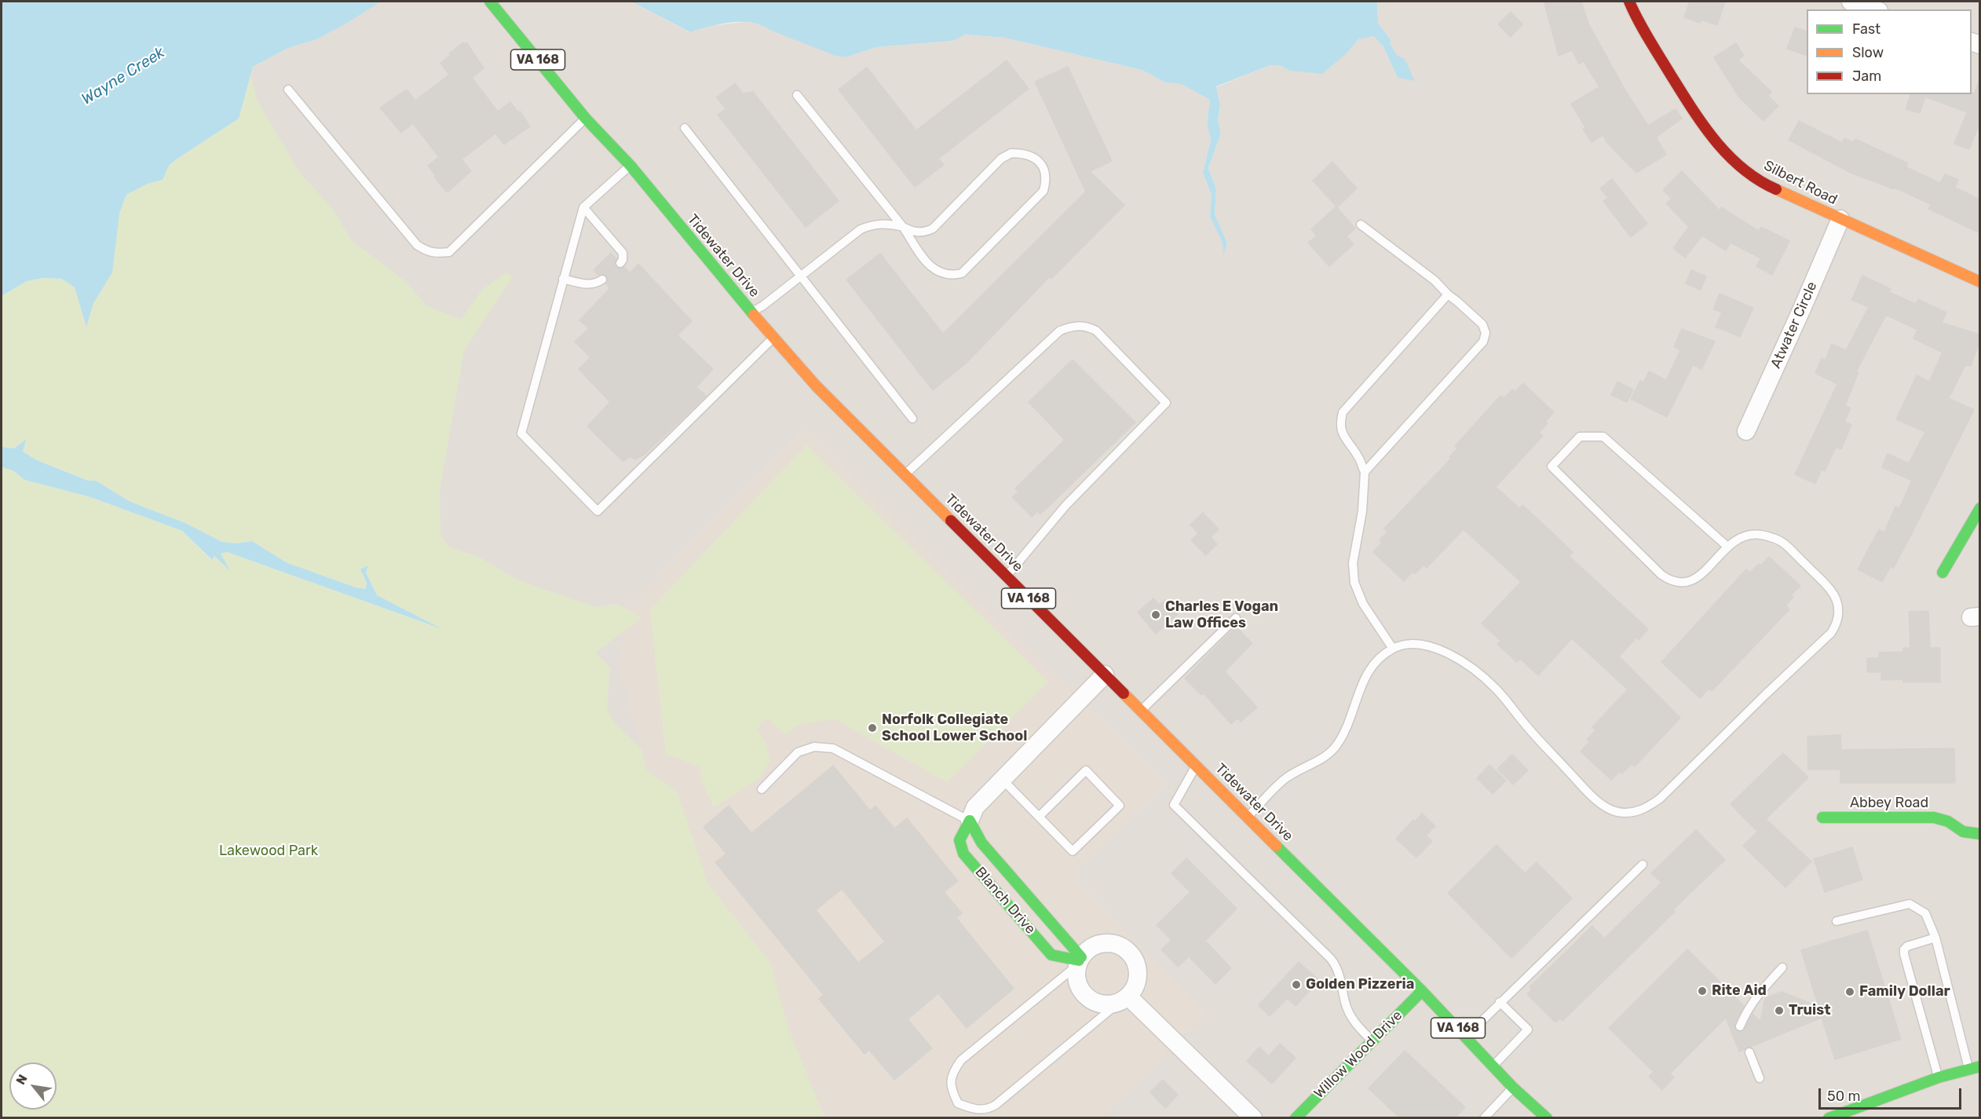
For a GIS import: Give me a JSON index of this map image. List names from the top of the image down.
{
  "streets": {
    "main road": [
      "VA 168",
      "Silbert Road",
      "Tidewater Drive",
      "Abbey Road",
      "Blanch Drive",
      "Willow Wood Drive"
    ],
    "street": ["Atwater Circle"]
  },
  "crossings": [
    ["Silbert Road", "Atwater Circle"],
    ["Tidewater Drive", "Blanch Drive"],
    ["Tidewater Drive", "Willow Wood Drive"]
  ],
  "water": ["Wayne Creek"],
  "parks": ["Lakewood Park"],
  "places": [
    "Charles E Vogan Law Offices",
    "Norfolk Collegiate School Lower School",
    "Golden Pizzeria",
    "Rite Aid",
    "Family Dollar",
    "Truist"
  ],
  "legend": ["Fast", "Slow", "Jam"],
  "scale_bar": "50 m",
  "north": "top left"
}
